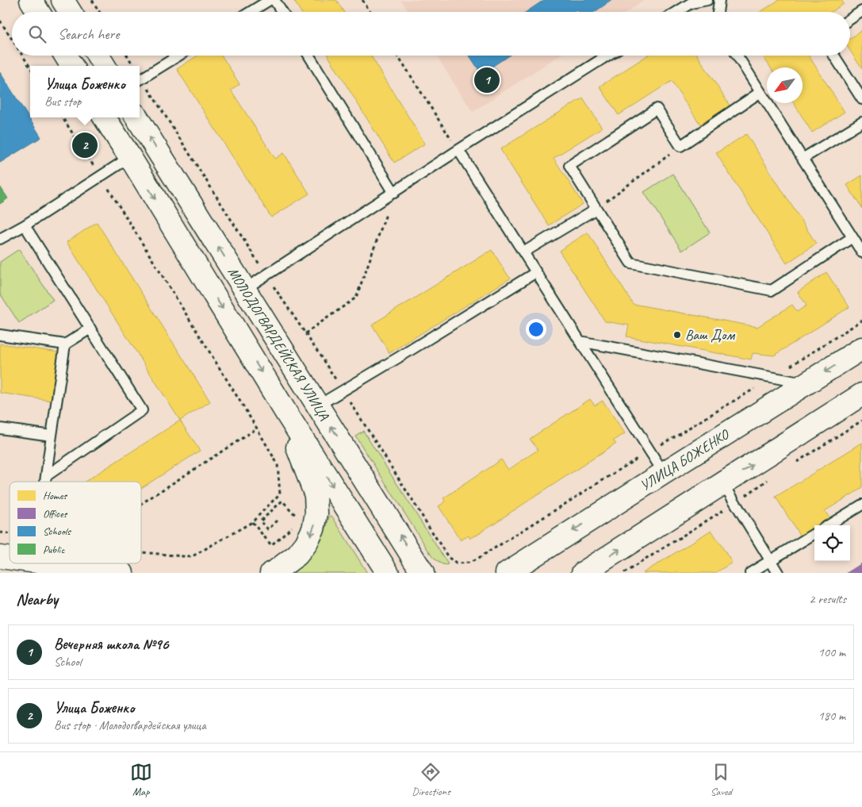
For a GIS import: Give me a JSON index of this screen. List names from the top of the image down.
{
  "streets": {
    "street": ["МОЛОДОГВАРДЕЙСКАЯ УЛИЦА", "УЛИЦА БОЖЕНКО"]
  },
  "places": ["Ваш Дом"],
  "legend": [
    "Homes",
    "Offices",
    "Schools",
    "Public"
  ],
  "north": "bottom left",
  "page": {
    "search": "Search here",
    "pins": ["1", "2"],
    "popup": ["Улица Боженко", "Bus stop"],
    "heading": ["Nearby", "2 results"],
    "list": [
      {
        "mark": "1",
        "name": "Вечерняя школа №96",
        "note": "School",
        "value": "100 m"
      },
      {
        "mark": "2",
        "name": "Улица Боженко",
        "note": "Bus stop · Молодогвардейская улица",
        "value": "180 m"
      }
    ],
    "nav": ["Map", "Directions", "Saved"]
  }
}
